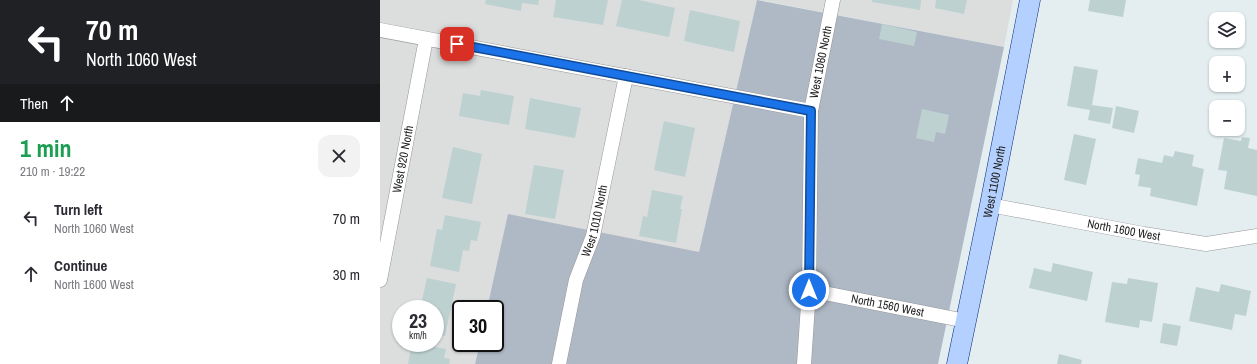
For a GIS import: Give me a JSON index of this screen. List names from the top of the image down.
{
  "streets": {
    "main road": ["West 1100 North"],
    "street": [
      "West 1060 North",
      "West 920 North",
      "West 1010 North",
      "North 1600 West",
      "North 1560 West"
    ]
  },
  "crossings": [
    ["West 1060 North", "North 1560 West"],
    ["West 1100 North", "North 1600 West"],
    ["West 1100 North", "North 1560 West"]
  ],
  "page": {
    "turn": ["70 m", "North 1060 West"],
    "map_buttons": ["+", "−"],
    "then": "Then",
    "heading": ["1 min", "210 m · 19:22"],
    "list": [
      {
        "name": "Turn left",
        "note": "North 1060 West",
        "value": "70 m"
      },
      {
        "name": "Continue",
        "note": "North 1600 West",
        "value": "30 m"
      }
    ],
    "speed": "23 km/h",
    "limit": "30"
  }
}
